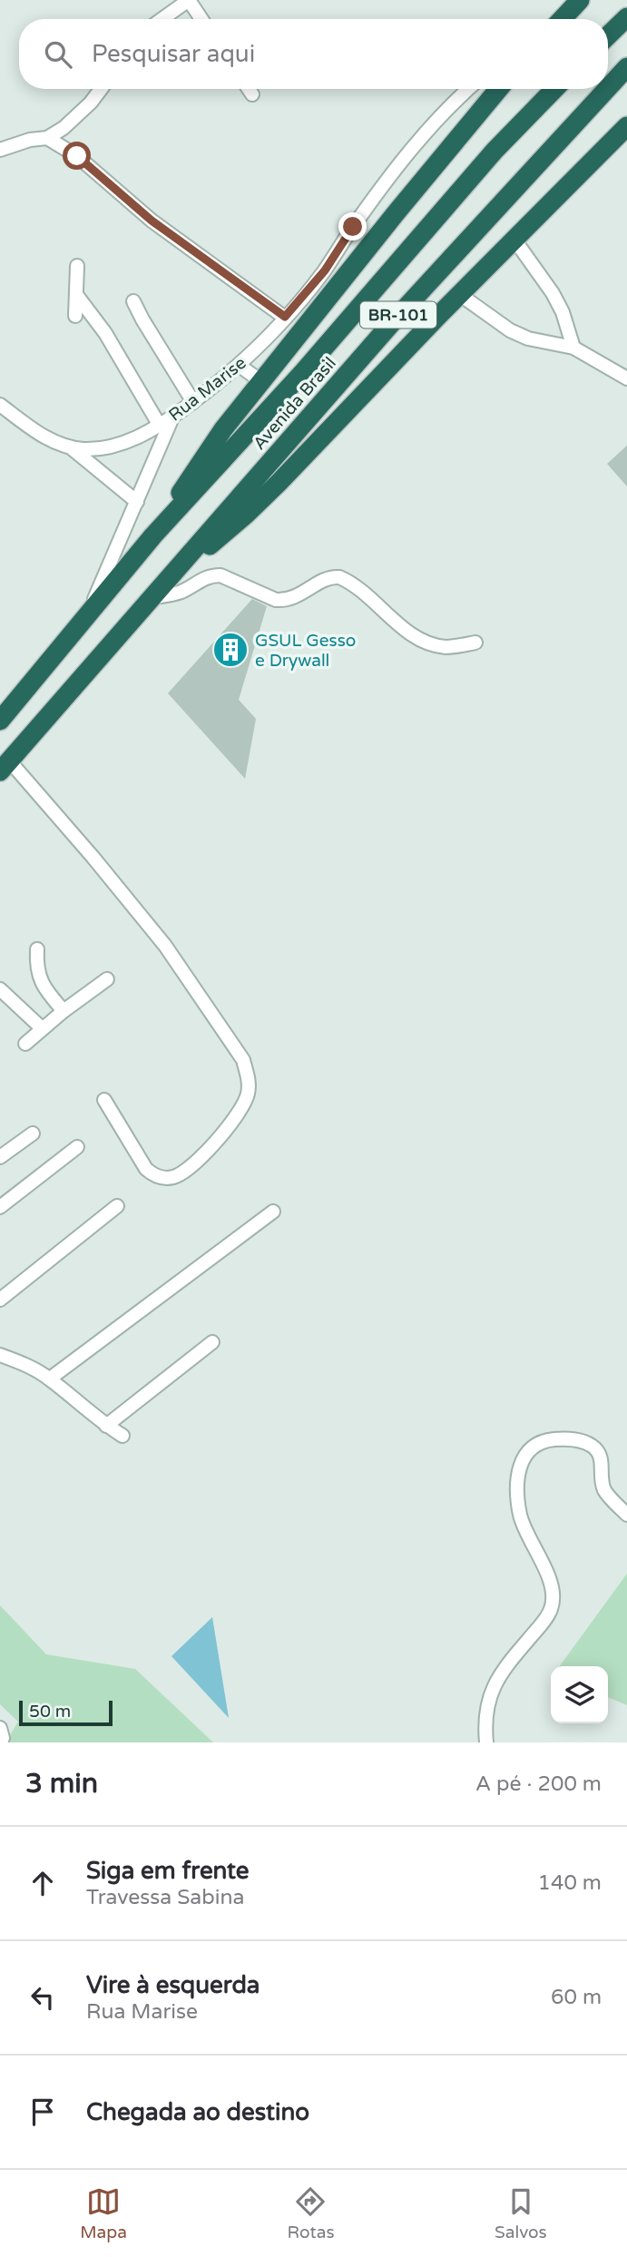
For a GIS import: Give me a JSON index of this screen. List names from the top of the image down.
{
  "streets": {
    "highway": ["BR-101", "Avenida Brasil"],
    "street": ["Rua Marise"]
  },
  "places": {
    "building": ["GSUL Gesso e Drywall"]
  },
  "scale_bar": "50 m",
  "page": {
    "search": "Pesquisar aqui",
    "scale": "50 m",
    "heading": ["3 min", "A pé · 200 m"],
    "list": [
      ["Siga em frente", "Travessa Sabina", "140 m"],
      ["Vire à esquerda", "Rua Marise", "60 m"],
      "Chegada ao destino"
    ],
    "nav": ["Mapa", "Rotas", "Salvos"]
  }
}
